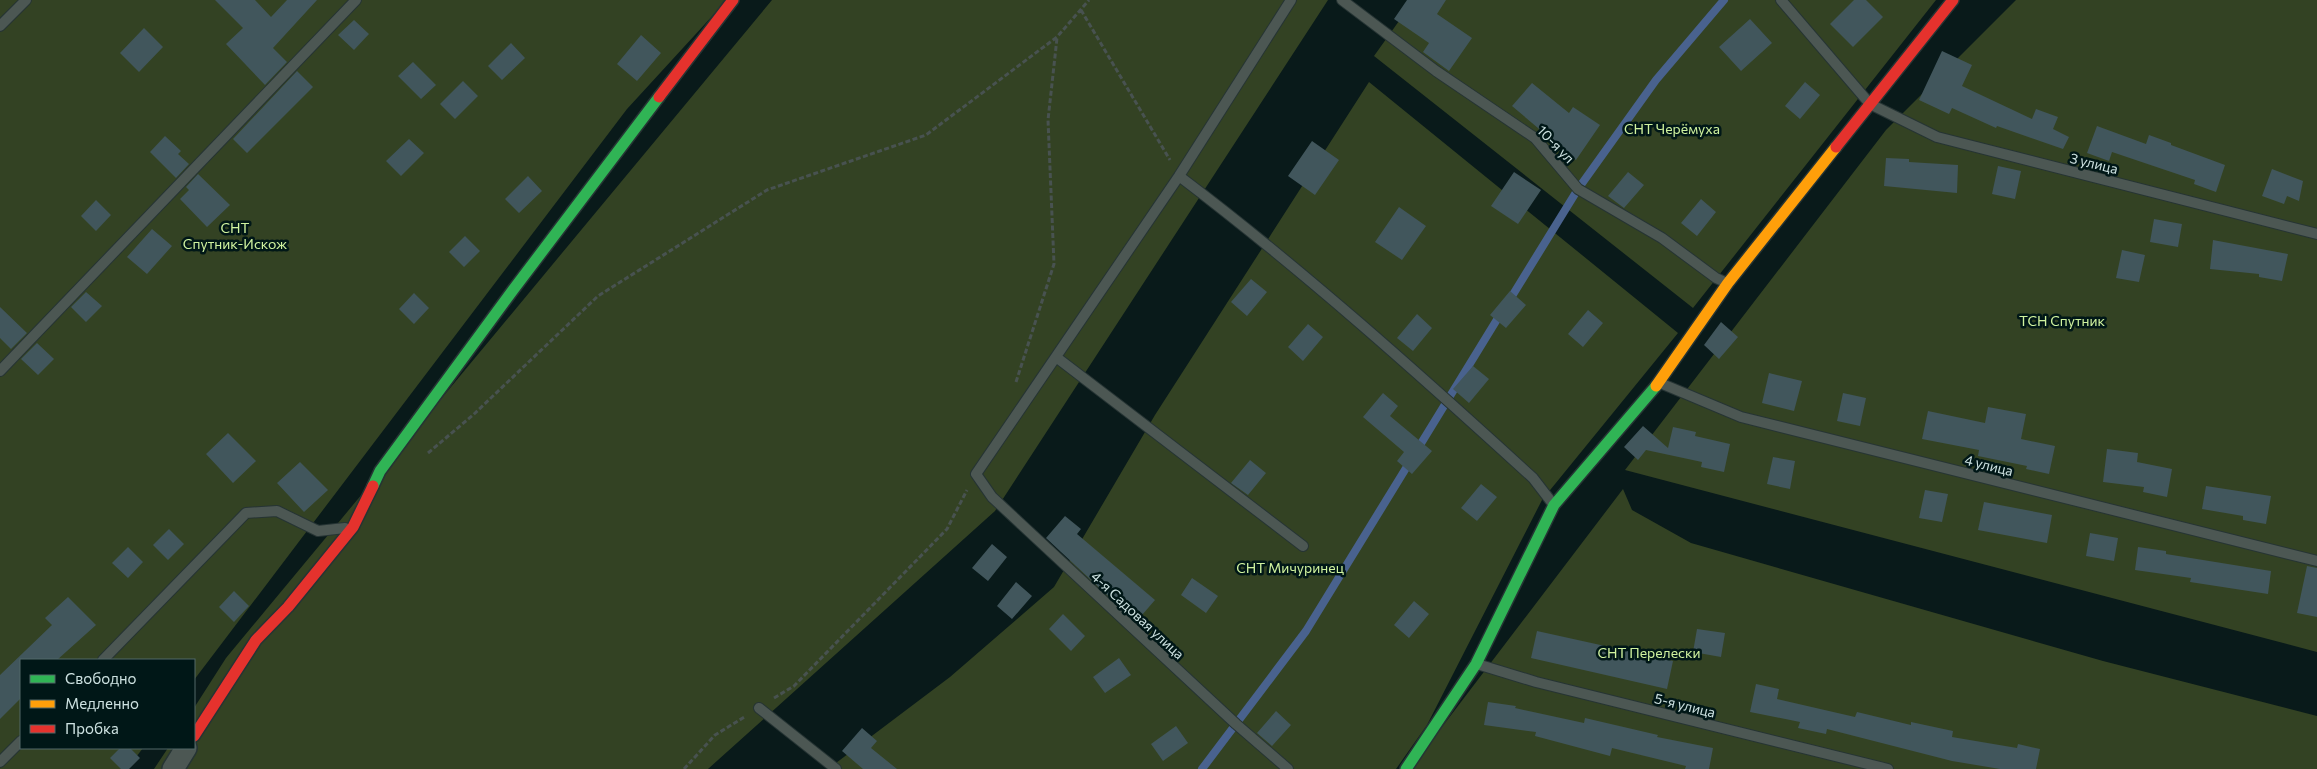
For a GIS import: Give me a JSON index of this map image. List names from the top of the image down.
{
  "streets": {
    "lane": [
      "10-я ул",
      "3 улица",
      "4 улица",
      "4-я Садовая улица",
      "5-я улица"
    ]
  },
  "parks": [
    "СНТ Черёмуха",
    "СНТ Спутник-Искож",
    "ТСН Спутник",
    "СНТ Мичуринец",
    "СНТ Перелески"
  ],
  "legend": ["Свободно", "Медленно", "Пробка"]
}
